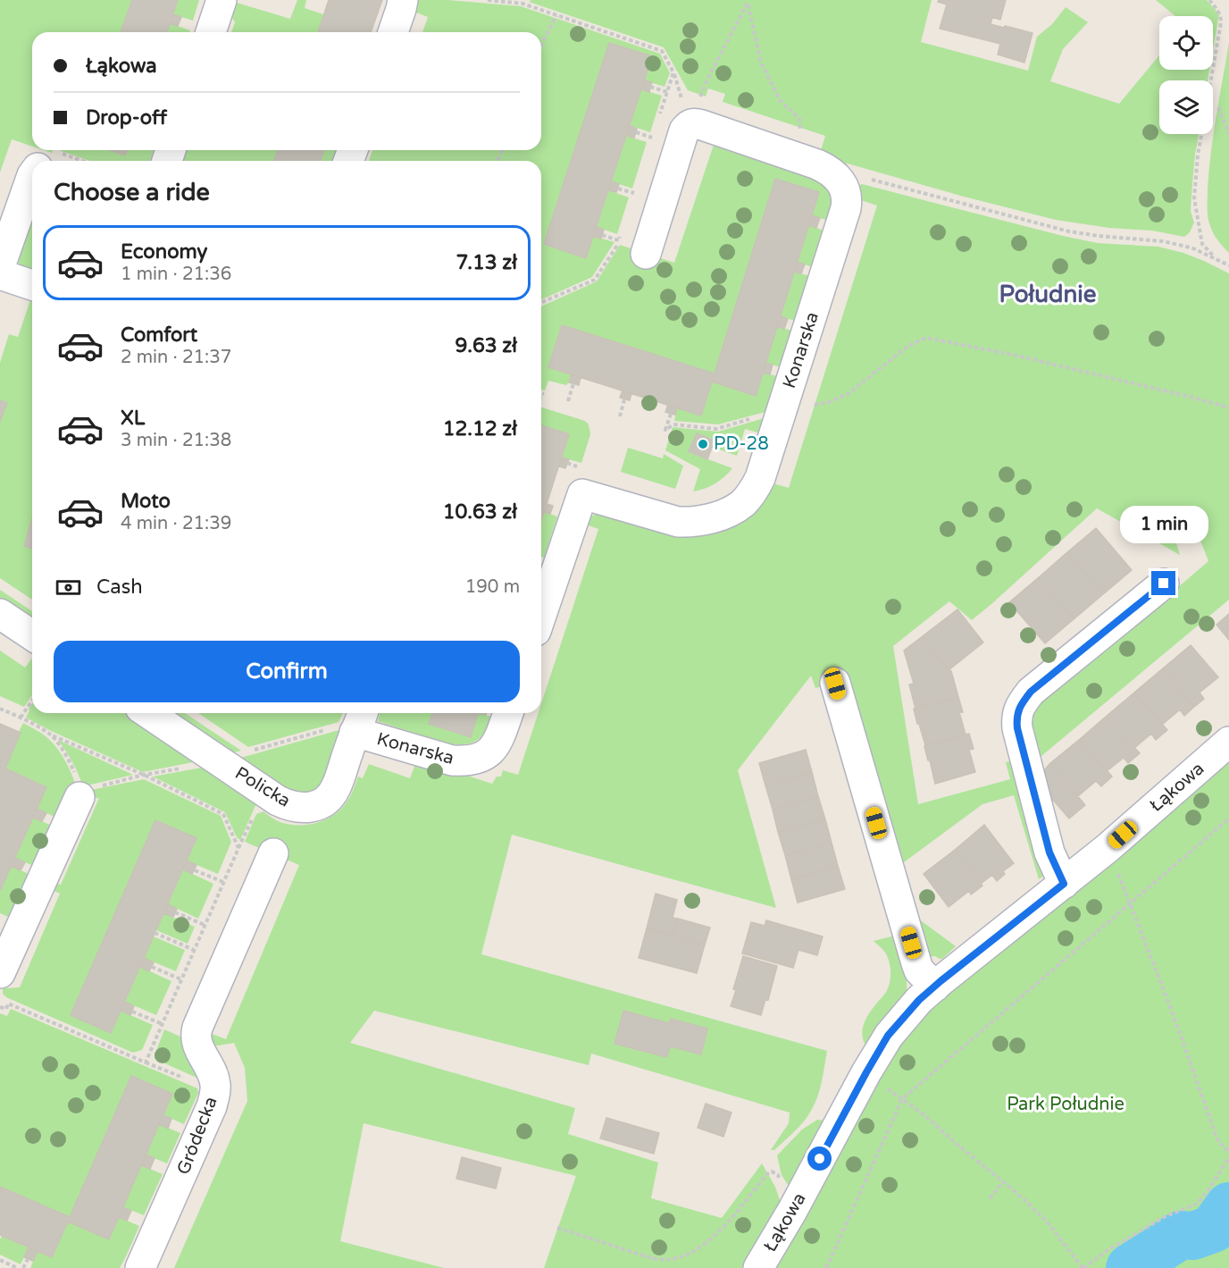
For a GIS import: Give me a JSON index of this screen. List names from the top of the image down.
{
  "streets": {
    "street": [
      "Konarska",
      "Policka",
      "Łąkowa",
      "Gródecka"
    ]
  },
  "crossings": [
    ["Konarska", "Policka"]
  ],
  "districts": ["Południe"],
  "parks": ["Park Południe"],
  "places": ["PD-28"],
  "page": {
    "banner": ["Łąkowa", "Drop-off"],
    "heading": "Choose a ride",
    "list": [
      {
        "name": "Economy",
        "note": "1 min · 21:36",
        "value": "7.13 zł"
      },
      {
        "name": "Comfort",
        "note": "2 min · 21:37",
        "value": "9.63 zł"
      },
      {
        "name": "XL",
        "note": "3 min · 21:38",
        "value": "12.12 zł"
      },
      {
        "name": "Moto",
        "note": "4 min · 21:39",
        "value": "10.63 zł"
      }
    ],
    "bubble": "1 min",
    "pay": ["Cash", "190 m"],
    "buttons": "Confirm"
  }
}
